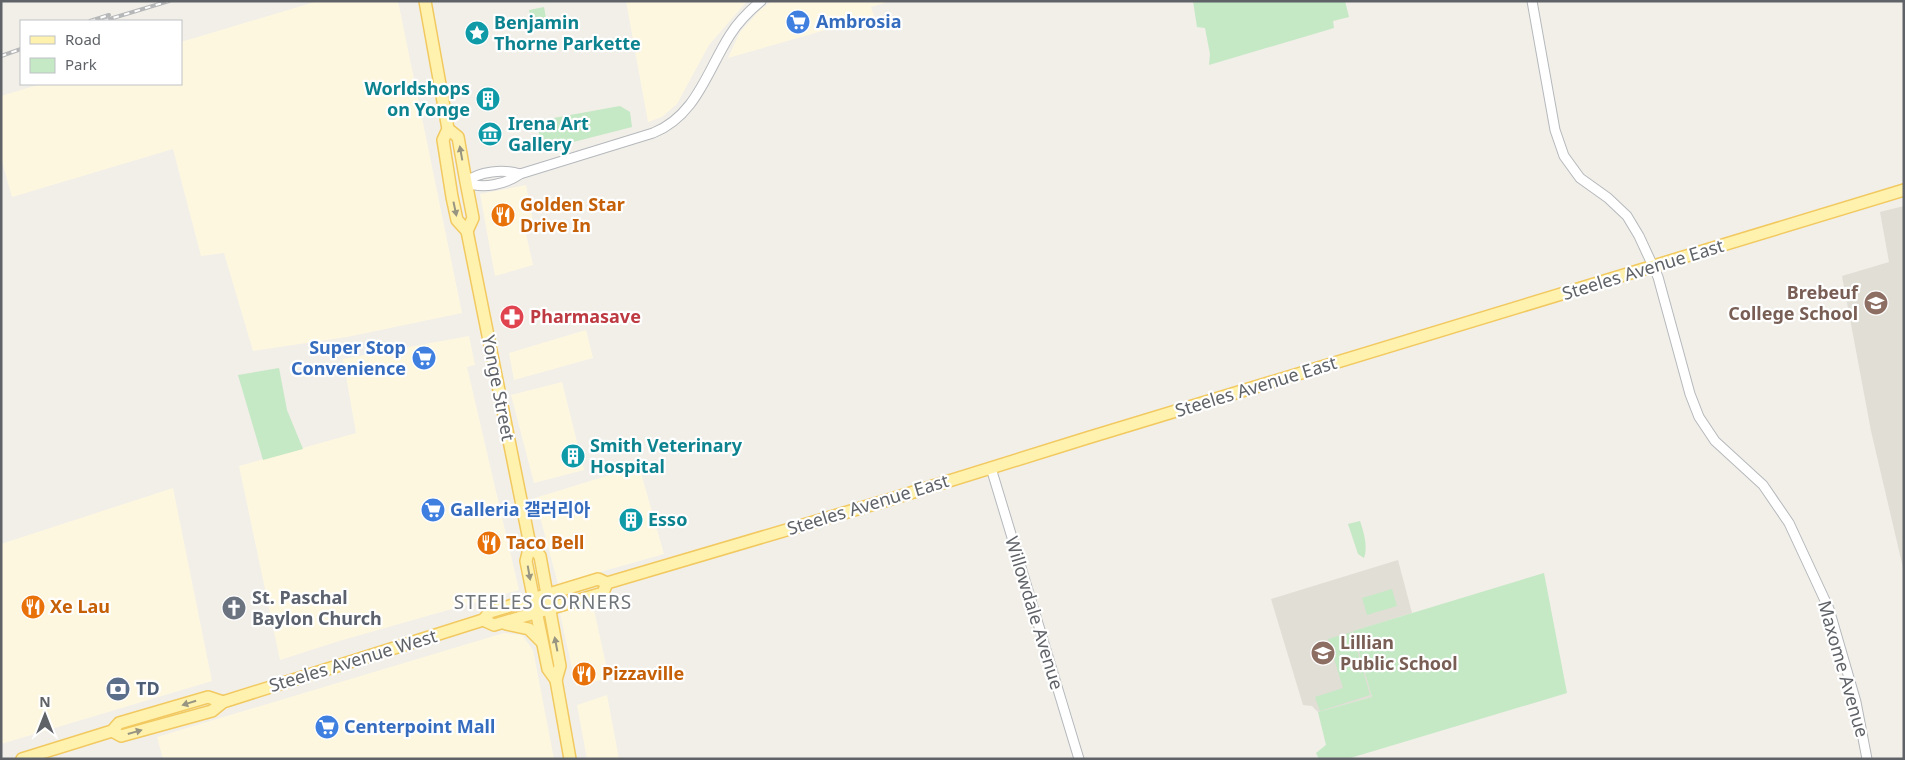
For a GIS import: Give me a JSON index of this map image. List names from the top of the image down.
{
  "streets": {
    "main road": ["Steeles Avenue East", "Yonge Street", "Steeles Avenue West"],
    "street": ["Willowdale Avenue", "Maxome Avenue"]
  },
  "crossings": [
    ["Steeles Avenue East", "Yonge Street"],
    ["Steeles Avenue East", "Willowdale Avenue"],
    ["Steeles Avenue East", "Steeles Avenue West"],
    ["Steeles Avenue East", "Maxome Avenue"],
    ["Yonge Street", "Steeles Avenue West"]
  ],
  "districts": ["STEELES CORNERS"],
  "places": {
    "supermarket": [
      "Ambrosia",
      "Super Stop Convenience",
      "Galleria 갤러리아",
      "Centerpoint Mall"
    ],
    "place": ["Benjamin Thorne Parkette"],
    "building": ["Worldshops on Yonge", "Smith Veterinary Hospital", "Esso"],
    "museum": ["Irena Art Gallery"],
    "restaurant": [
      "Golden Star Drive In",
      "Taco Bell",
      "Xe Lau",
      "Pizzaville"
    ],
    "school or university": ["Brebeuf College School", "Lillian Public School"],
    "pharmacy": ["Pharmasave"],
    "church": ["St. Paschal Baylon Church"],
    "bank": ["TD"]
  },
  "legend": ["Road", "Park"],
  "north": "top"
}
